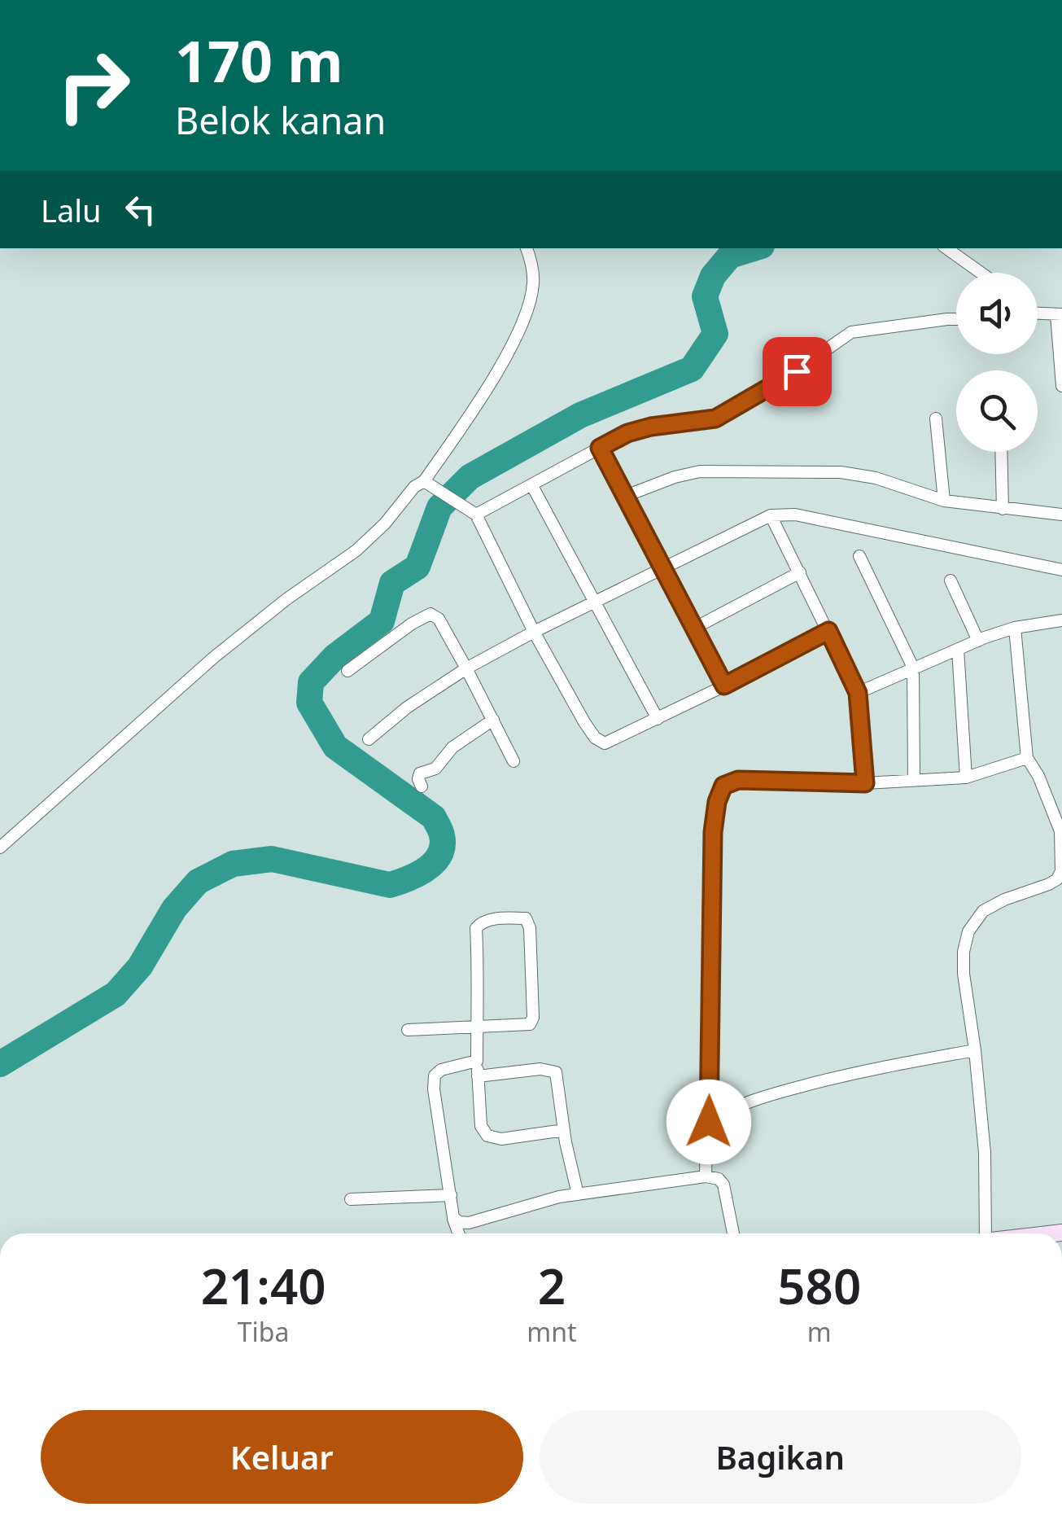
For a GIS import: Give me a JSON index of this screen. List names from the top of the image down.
{
  "page": {
    "turn": ["170 m", "Belok kanan"],
    "then": "Lalu",
    "eta": [
      "21:40",
      "Tiba",
      "2",
      "mnt",
      "580",
      "m"
    ],
    "buttons": ["Keluar", "Bagikan"]
  }
}
